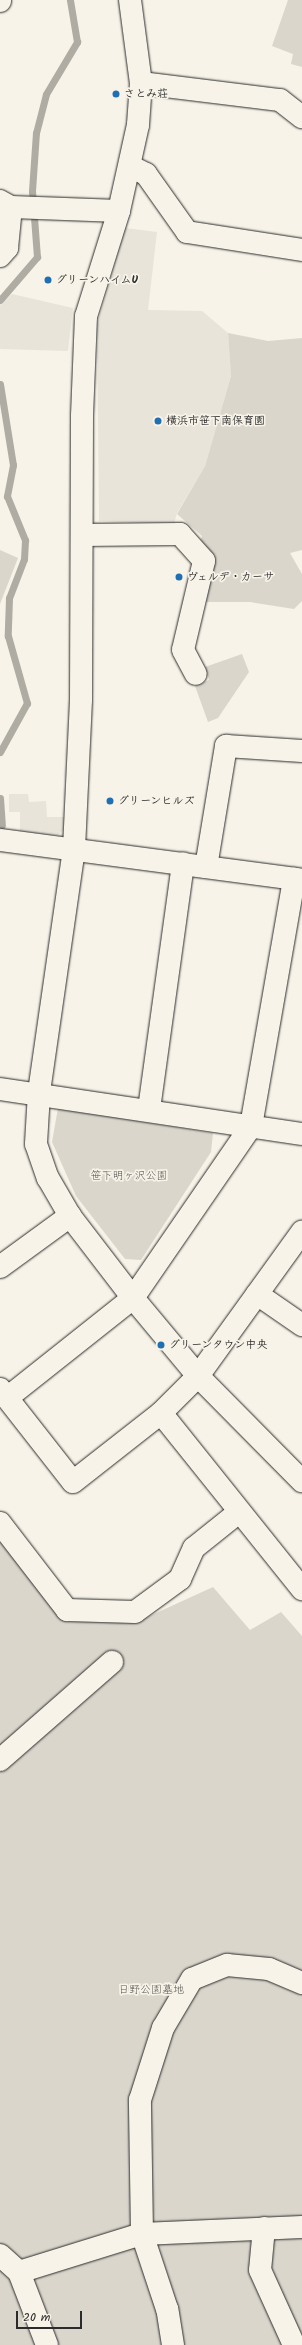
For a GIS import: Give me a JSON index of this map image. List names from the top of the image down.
{
  "parks": ["笹下明ヶ沢公園", "日野公園墓地"],
  "places": [
    "さとみ荘",
    "グリーンハイムU",
    "横浜市笹下南保育園",
    "ヴェルデ・カーサ",
    "グリーンヒルズ",
    "グリーンタウン中央"
  ],
  "scale_bar": "20 m"
}
